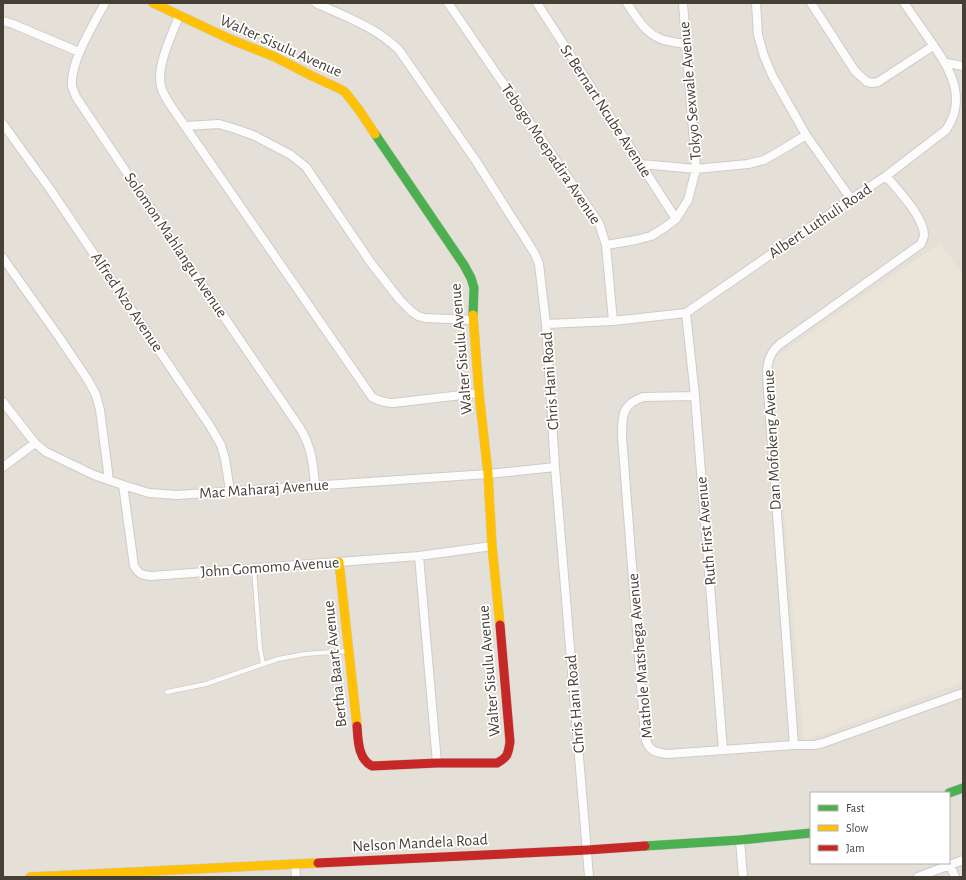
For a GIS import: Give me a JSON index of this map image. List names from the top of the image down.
{
  "streets": {
    "street": [
      "Walter Sisulu Avenue",
      "Tokyo Sexwale Avenue",
      "Sr Bernart Ncube Avenue",
      "Tebogo Moepadira Avenue",
      "Albert Luthuli Road",
      "Solomon Mahlangu Avenue",
      "Alfred Nzo Avenue",
      "Chris Hani Road",
      "Dan Mofokeng Avenue",
      "Mac Maharaj Avenue",
      "Ruth First Avenue",
      "John Gomomo Avenue",
      "Mathole Matshega Avenue",
      "Bertha Baart Avenue",
      "Nelson Mandela Road"
    ]
  },
  "crossings": [
    ["Walter Sisulu Avenue", "Mac Maharaj Avenue"],
    ["Walter Sisulu Avenue", "John Gomomo Avenue"],
    ["Walter Sisulu Avenue", "Bertha Baart Avenue"],
    ["Tokyo Sexwale Avenue", "Sr Bernart Ncube Avenue"],
    ["Tokyo Sexwale Avenue", "Tebogo Moepadira Avenue"],
    ["Tebogo Moepadira Avenue", "Albert Luthuli Road"],
    ["Albert Luthuli Road", "Chris Hani Road"],
    ["Albert Luthuli Road", "Dan Mofokeng Avenue"],
    ["Albert Luthuli Road", "Ruth First Avenue"],
    ["Solomon Mahlangu Avenue", "Mac Maharaj Avenue"],
    ["Alfred Nzo Avenue", "Mac Maharaj Avenue"],
    ["Chris Hani Road", "Mac Maharaj Avenue"],
    ["Chris Hani Road", "Nelson Mandela Road"],
    ["Dan Mofokeng Avenue", "Mathole Matshega Avenue"],
    ["Mac Maharaj Avenue", "John Gomomo Avenue"],
    ["Ruth First Avenue", "Mathole Matshega Avenue"],
    ["John Gomomo Avenue", "Bertha Baart Avenue"]
  ],
  "legend": ["Fast", "Slow", "Jam"]
}
